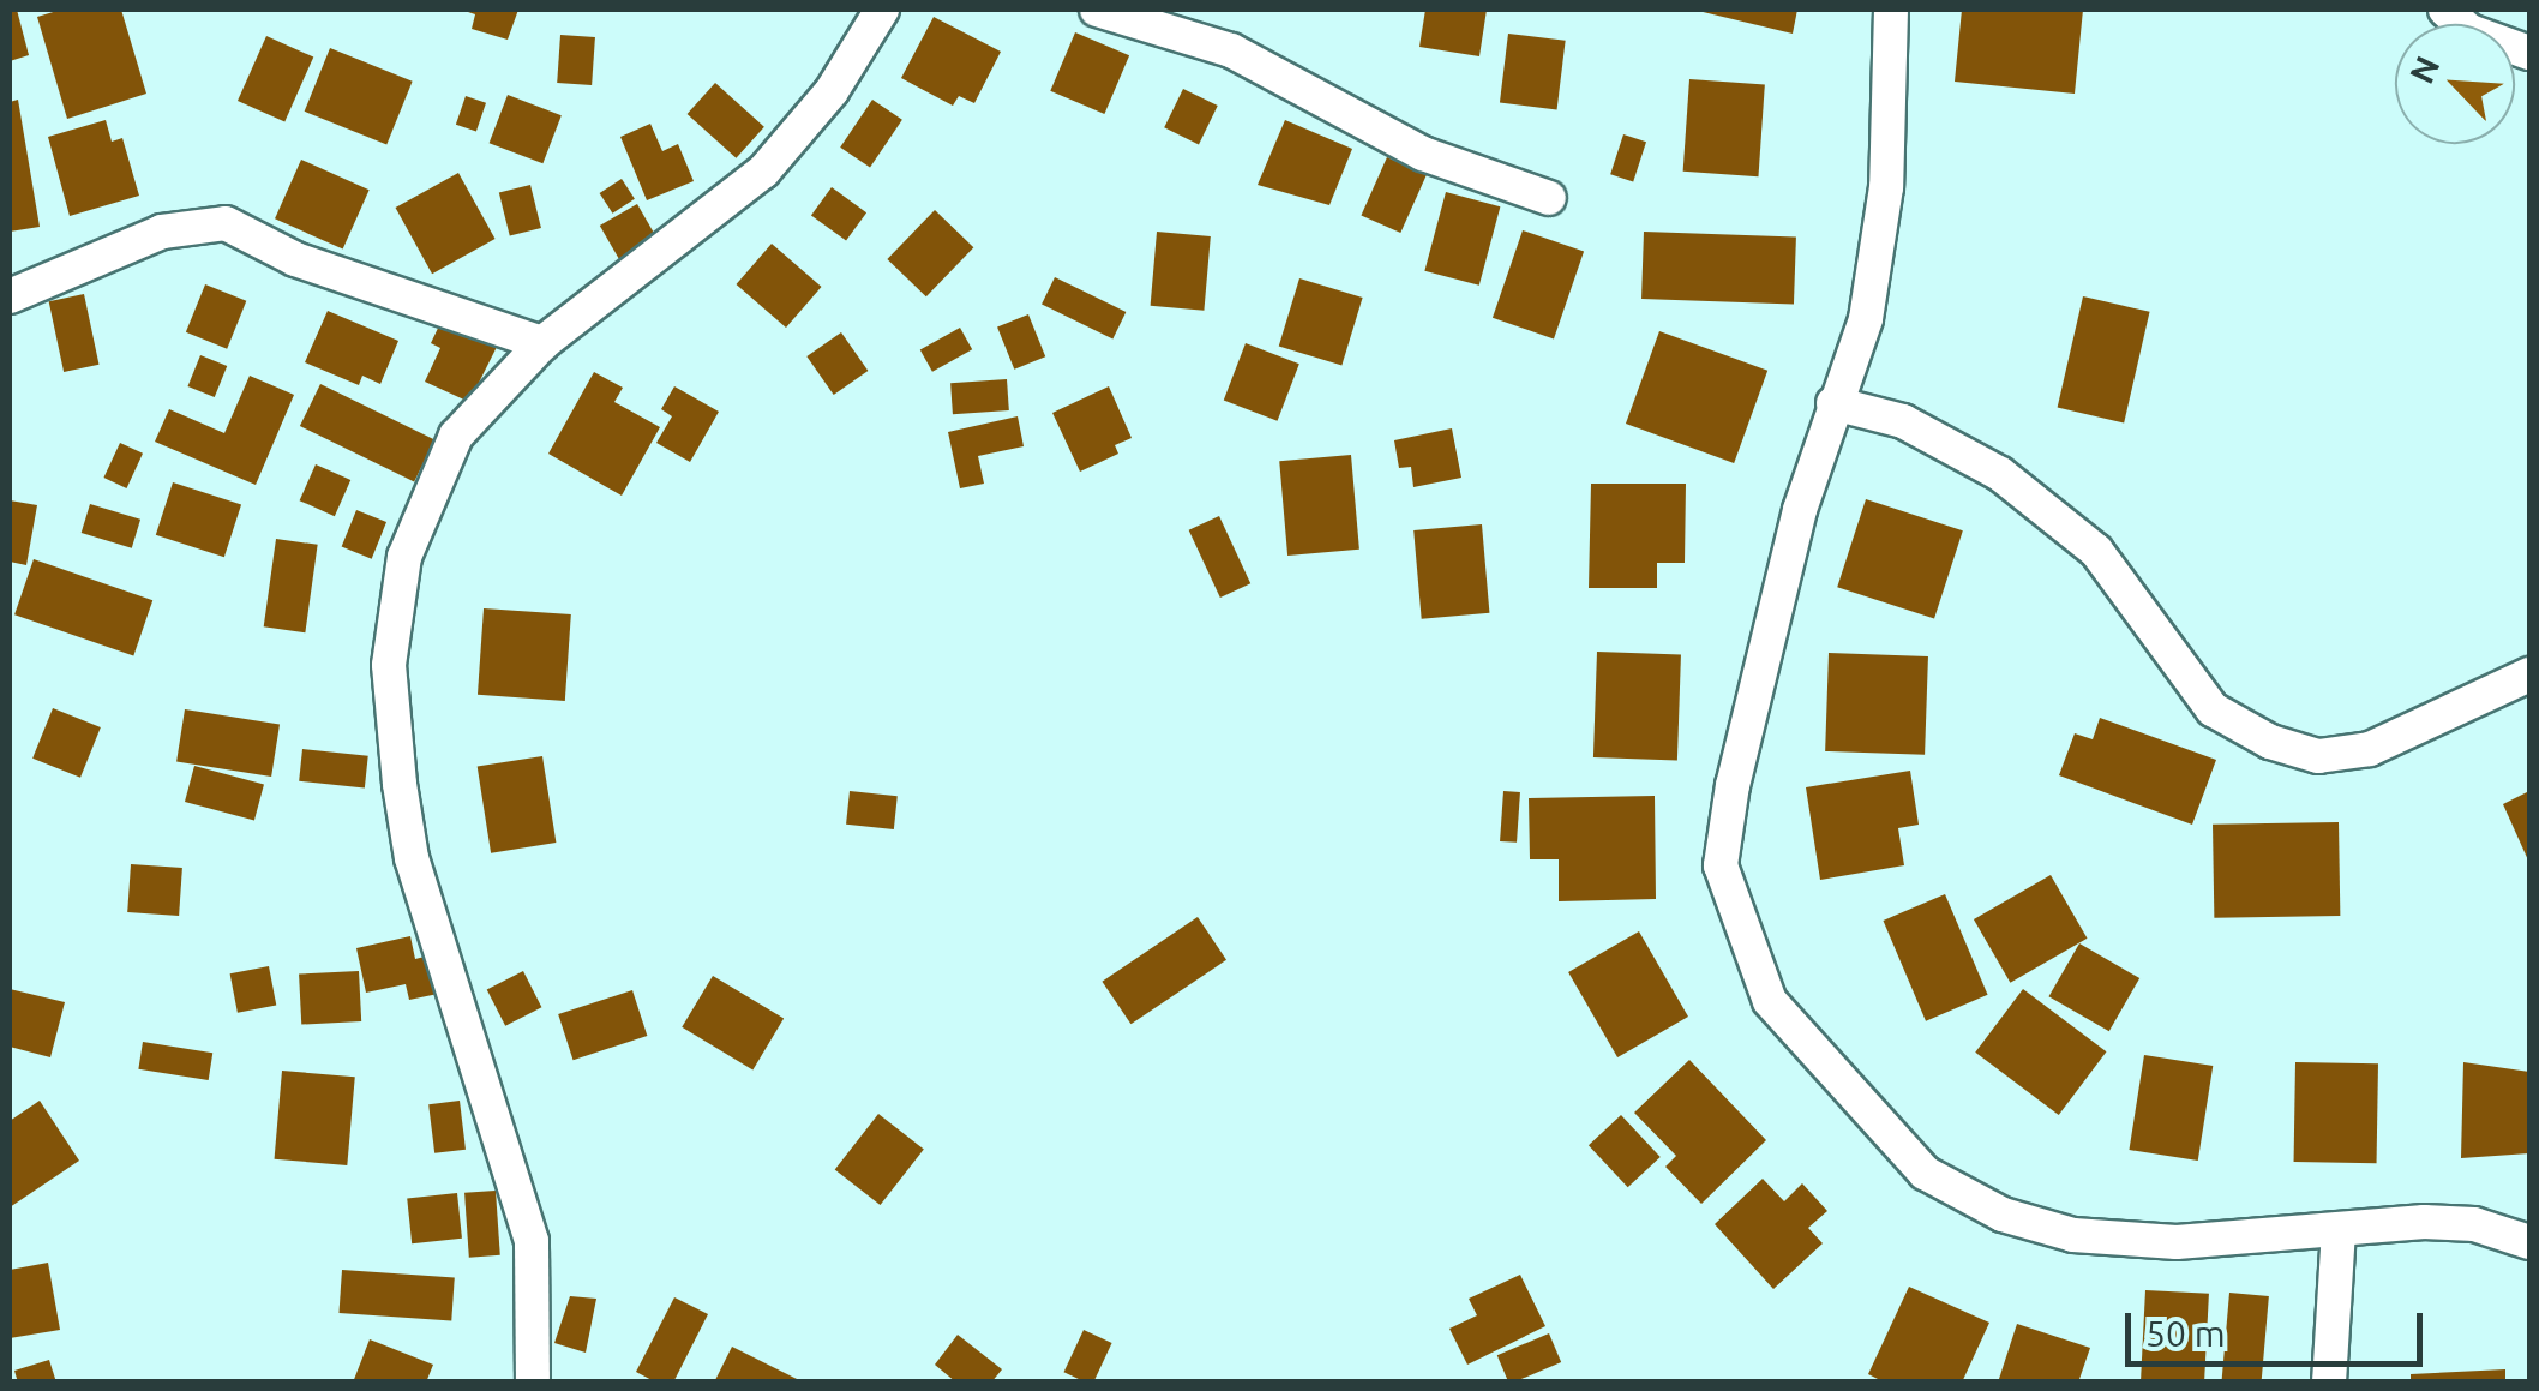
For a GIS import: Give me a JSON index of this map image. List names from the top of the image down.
{
  "scale_bar": "50 m",
  "north": "top left"
}
